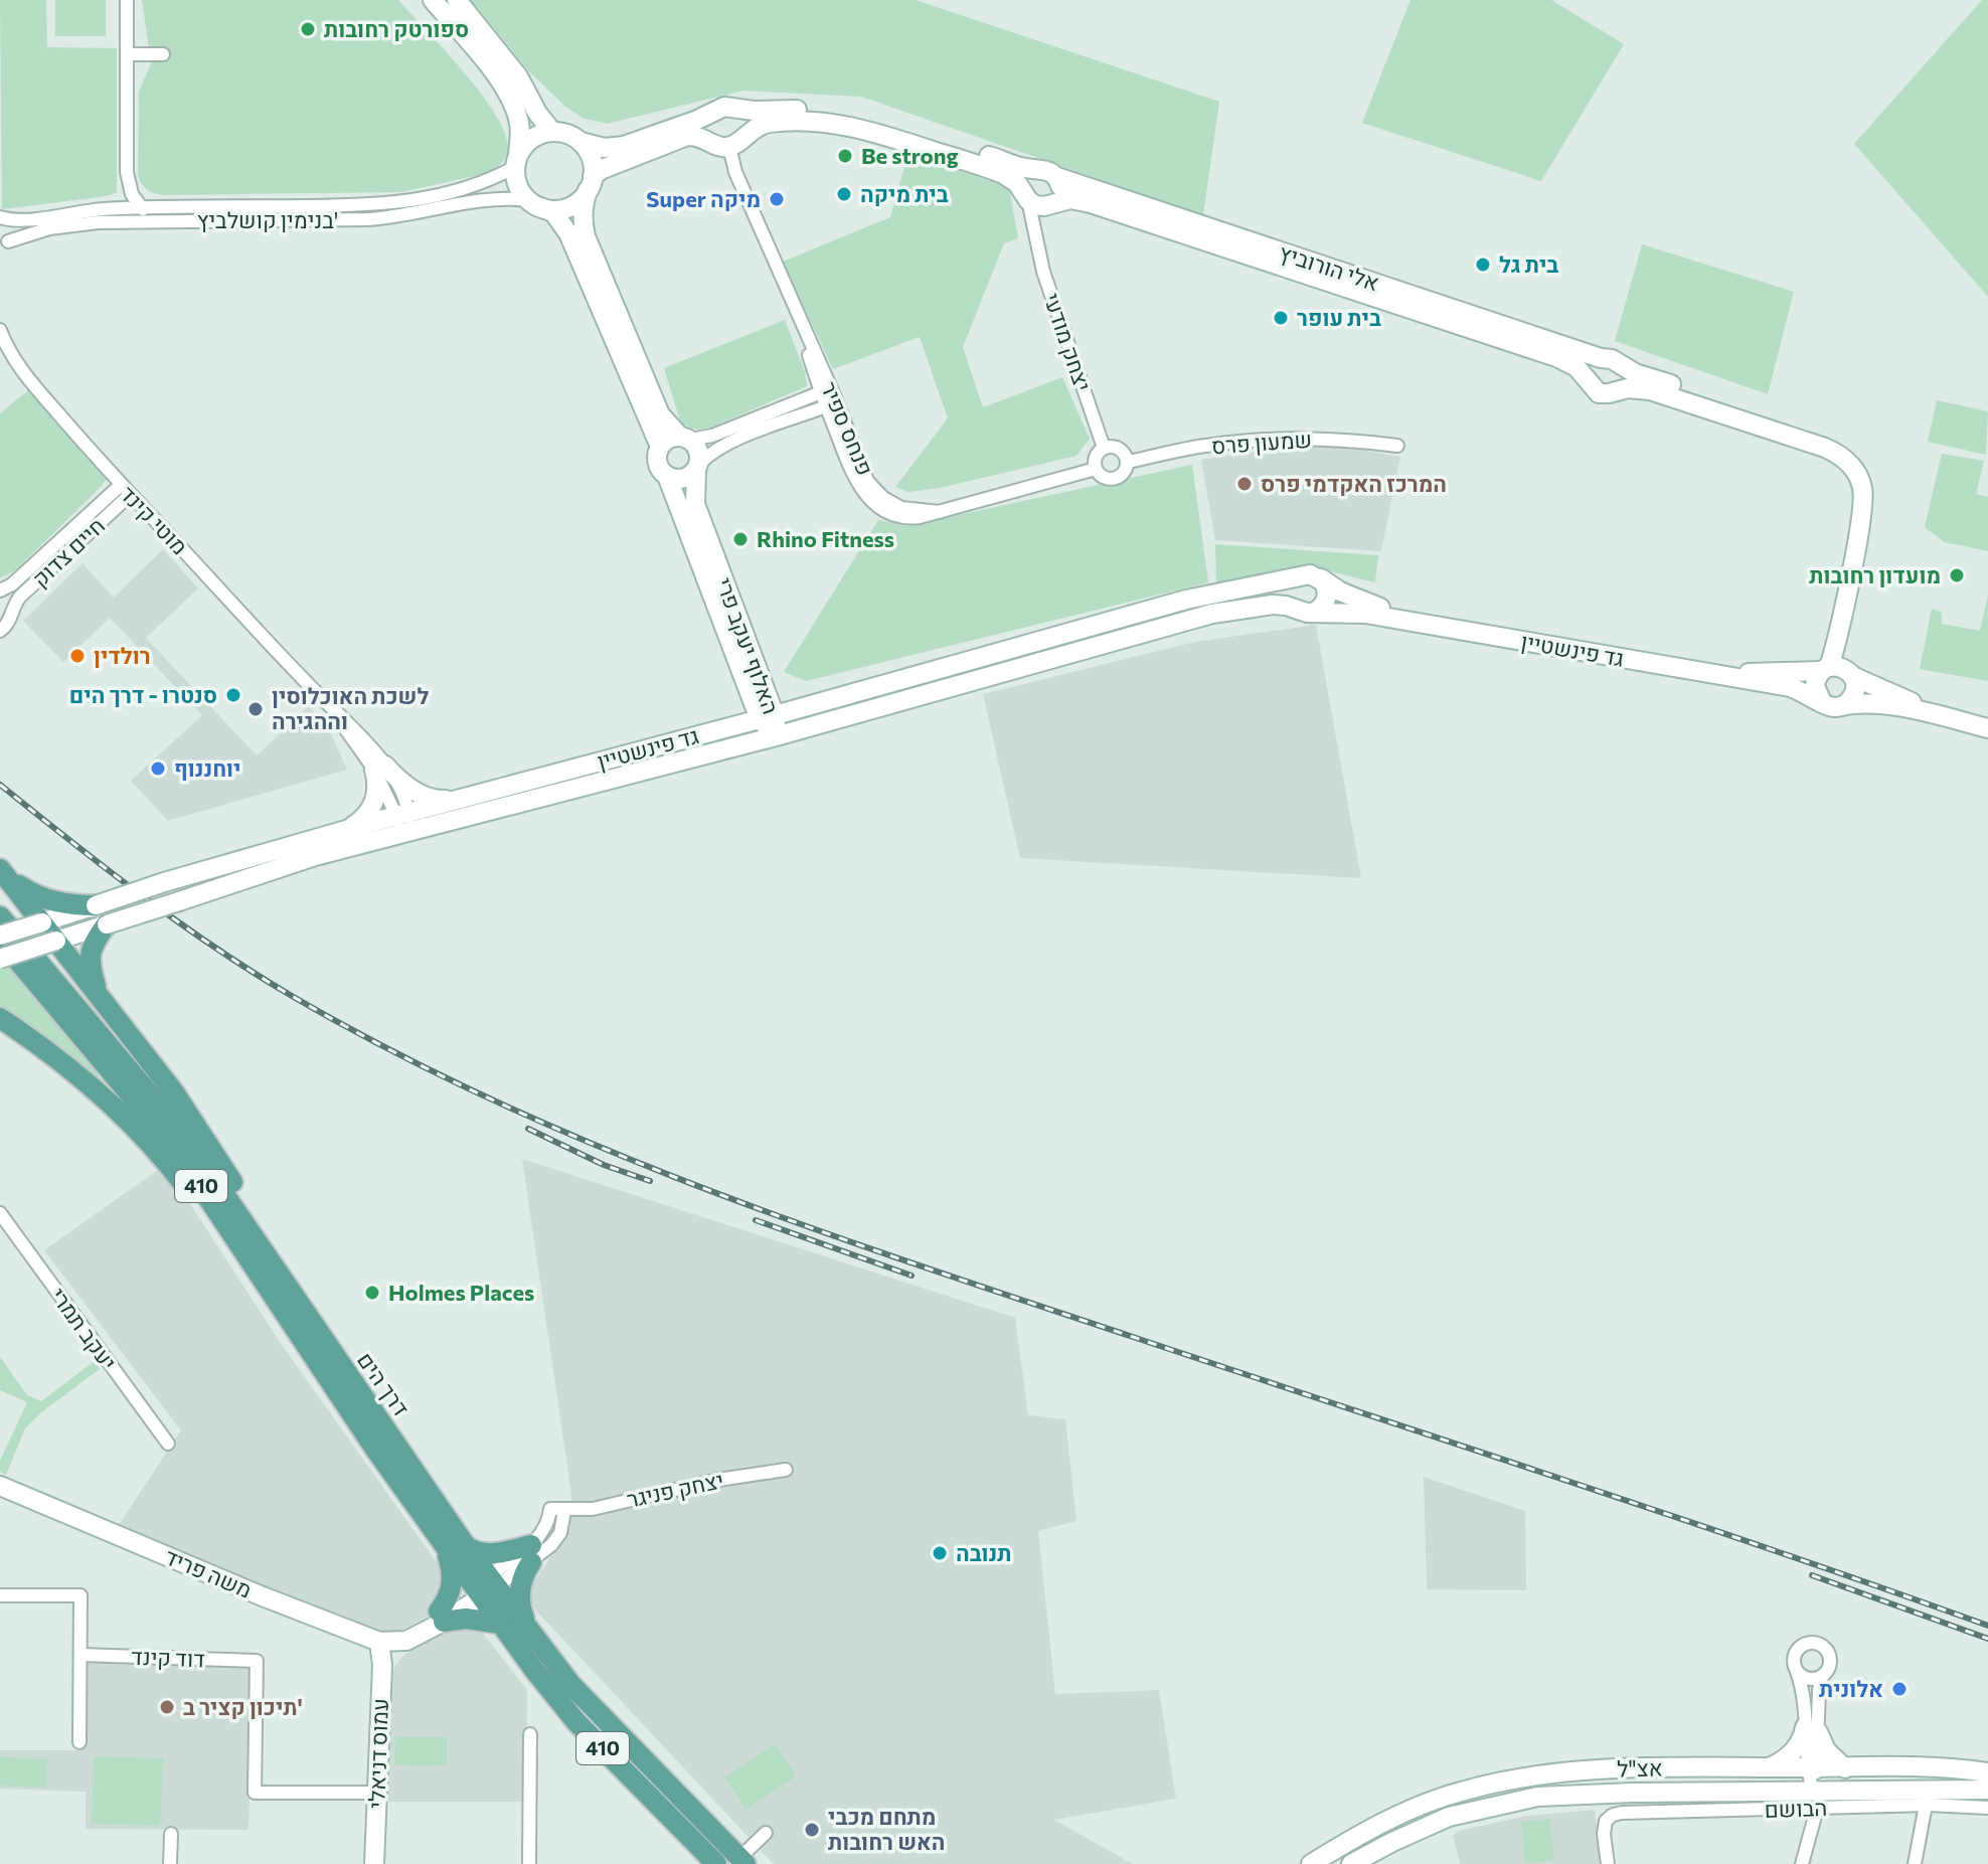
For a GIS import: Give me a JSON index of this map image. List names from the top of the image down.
{
  "streets": {
    "main road": ["410", "דרך הים"],
    "street": [
      "בנימין קושלביץ'",
      "אלי הורוביץ",
      "יצחק מודעי",
      "פנחס ספיר",
      "שמעון פרס",
      "מוטי קינד",
      "חיים צדוק",
      "האלוף יעקב פרי",
      "גד פינשטיין",
      "יעקב תמרי",
      "יצחק פניגר",
      "משה פריד",
      "דוד קינד",
      "עמוס דניאלי",
      "אצ\"ל",
      "הבושם"
    ]
  },
  "crossings": [
    ["אלי הורוביץ", "יצחק מודעי"],
    ["יצחק מודעי", "שמעון פרס"],
    ["מוטי קינד", "חיים צדוק"],
    ["מוטי קינד", "גד פינשטיין"],
    ["האלוף יעקב פרי", "גד פינשטיין"],
    ["גד פינשטיין", "דרך הים"],
    ["דרך הים", "יצחק פניגר"],
    ["דרך הים", "משה פריד"],
    ["יצחק פניגר", "משה פריד"],
    ["משה פריד", "עמוס דניאלי"],
    ["דוד קינד", "עמוס דניאלי"],
    ["אצ\"ל", "הבושם"]
  ],
  "places": [
    "ספורטק רחובות",
    "Be strong",
    "בית מיקה",
    "Super מיקה",
    "בית גל",
    "בית עופר",
    "המרכז האקדמי פרס",
    "Rhino Fitness",
    "מועדון רחובות",
    "רולדין",
    "סנטרו - דרך הים",
    "לשכת האוכלוסין וההגירה",
    "יוחננוף",
    "Holmes Places",
    "תנובה",
    "אלונית",
    "תיכון קציר ב'",
    "מתחם מכבי האש רחובות"
  ]
}
